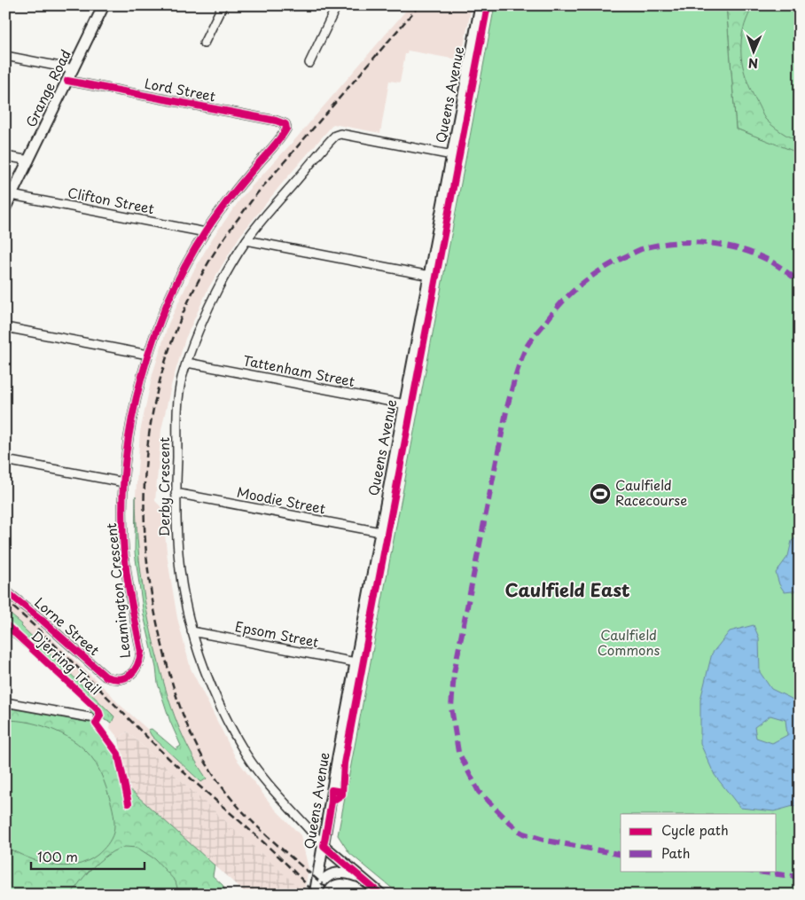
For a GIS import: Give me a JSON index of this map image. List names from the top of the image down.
{
  "streets": {
    "street": [
      "Grange Road",
      "Lord Street",
      "Queens Avenue",
      "Clifton Street",
      "Tattenham Street",
      "Derby Crescent",
      "Moodie Street",
      "Leamington Crescent",
      "Lorne Street",
      "Epsom Street"
    ],
    "cycle path": ["Djerring Trail"]
  },
  "crossings": [
    ["Grange Road", "Lord Street"],
    ["Grange Road", "Clifton Street"],
    ["Lord Street", "Leamington Crescent"],
    ["Queens Avenue", "Tattenham Street"],
    ["Queens Avenue", "Derby Crescent"],
    ["Queens Avenue", "Moodie Street"],
    ["Queens Avenue", "Epsom Street"],
    ["Clifton Street", "Leamington Crescent"],
    ["Tattenham Street", "Derby Crescent"],
    ["Derby Crescent", "Moodie Street"],
    ["Derby Crescent", "Epsom Street"],
    ["Leamington Crescent", "Lorne Street"]
  ],
  "districts": ["Caulfield East"],
  "parks": ["Caulfield Commons"],
  "places": {
    "sports": ["Caulfield Racecourse"]
  },
  "legend": ["Cycle path", "Path"],
  "scale_bar": "100 m",
  "north": "bottom"
}
